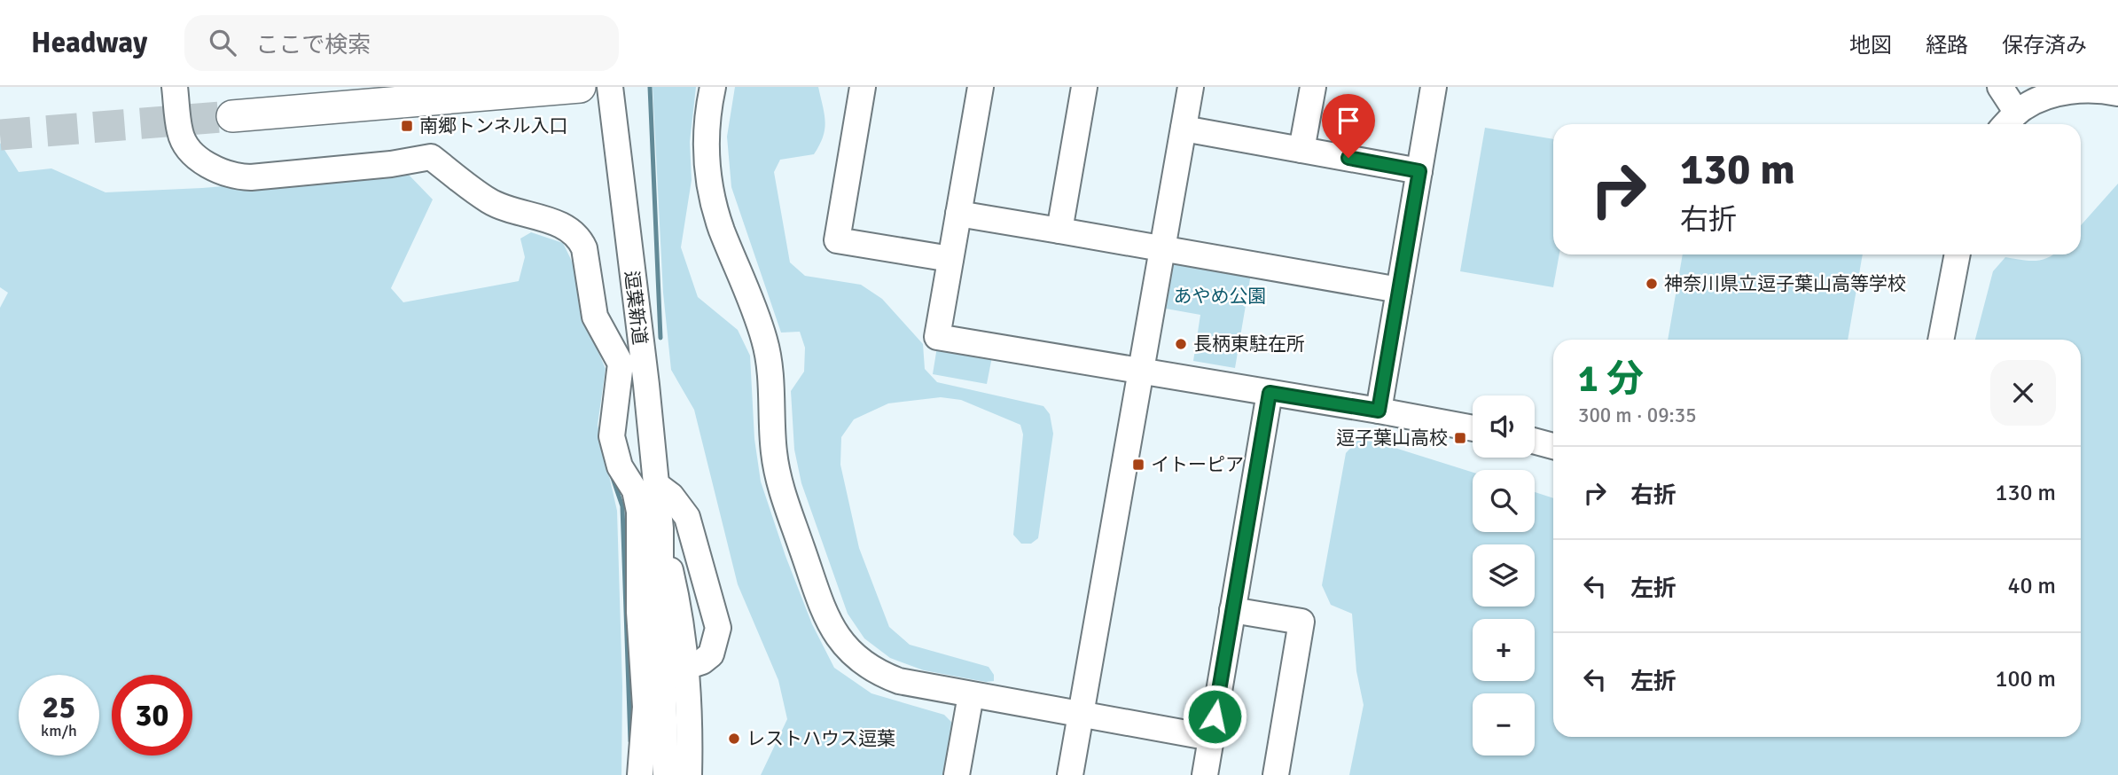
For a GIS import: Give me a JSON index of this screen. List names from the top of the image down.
{
  "streets": {
    "street": ["逗葉新道"]
  },
  "parks": ["あやめ公園"],
  "places": {
    "transit": ["南郷トンネル入口", "逗子葉山高校", "イトーピア"],
    "other": ["神奈川県立逗子葉山高等学校", "長柄東駐在所", "レストハウス逗葉"]
  },
  "page": {
    "header": "Headway",
    "search": "ここで検索",
    "nav": ["地図", "経路", "保存済み"],
    "turn": ["130 m", "右折"],
    "heading": ["1 分", "300 m · 09:35"],
    "map_buttons": ["+", "−"],
    "list": [
      {
        "name": "右折",
        "value": "130 m"
      },
      {
        "name": "左折",
        "value": "40 m"
      },
      {
        "name": "左折",
        "value": "100 m"
      }
    ],
    "speed": "25 km/h",
    "limit": "30"
  }
}
